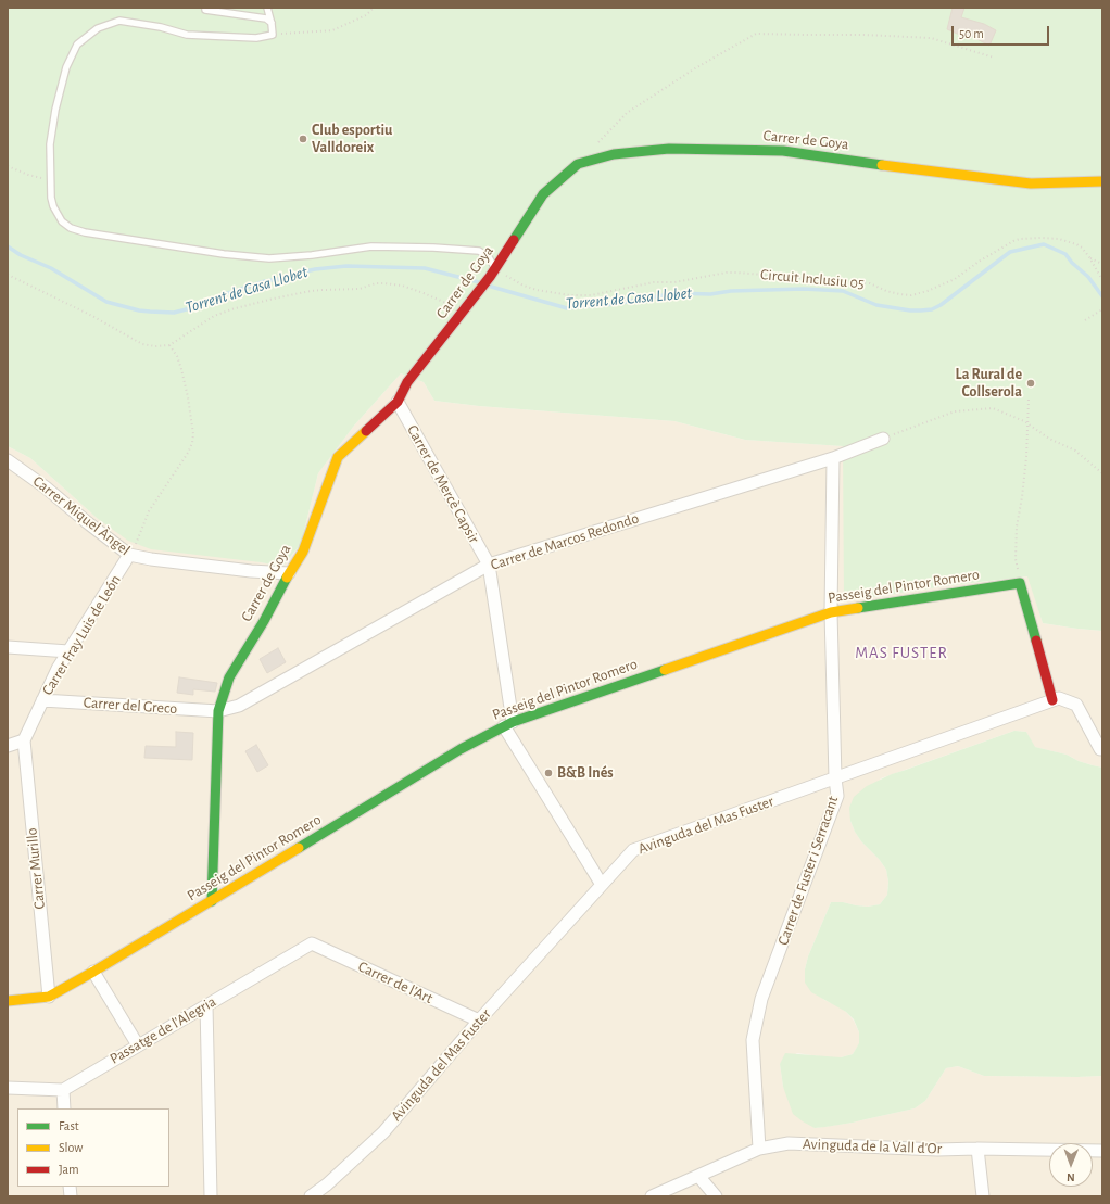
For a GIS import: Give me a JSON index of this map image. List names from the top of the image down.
{
  "streets": {
    "street": [
      "Carrer de Goya",
      "Carrer de Mercè Capsir",
      "Carrer Miquel Àngel",
      "Carrer de Marcos Redondo",
      "Passeig del Pintor Romero",
      "Carrer Fray Luis de León",
      "Carrer del Greco",
      "Avinguda del Mas Fuster",
      "Carrer Murillo",
      "Carrer de Fuster i Serracant",
      "Carrer de l'Art",
      "Passatge de l'Alegria",
      "Avinguda de la Vall d'Or"
    ],
    "path": ["Circuit Inclusiu 05"]
  },
  "crossings": [
    ["Carrer de Goya", "Circuit Inclusiu 05"],
    ["Carrer de Goya", "Carrer de Mercè Capsir"],
    ["Carrer de Goya", "Carrer Miquel Àngel"],
    ["Carrer de Goya", "Carrer de Marcos Redondo"],
    ["Carrer de Goya", "Passeig del Pintor Romero"],
    ["Carrer de Goya", "Carrer del Greco"],
    ["Carrer de Mercè Capsir", "Carrer de Marcos Redondo"],
    ["Carrer de Mercè Capsir", "Passeig del Pintor Romero"],
    ["Carrer de Mercè Capsir", "Avinguda del Mas Fuster"],
    ["Carrer Miquel Àngel", "Carrer Fray Luis de León"],
    ["Carrer de Marcos Redondo", "Carrer del Greco"],
    ["Carrer de Marcos Redondo", "Carrer de Fuster i Serracant"],
    ["Passeig del Pintor Romero", "Carrer Murillo"],
    ["Passeig del Pintor Romero", "Carrer de Fuster i Serracant"],
    ["Carrer Fray Luis de León", "Carrer del Greco"],
    ["Carrer Fray Luis de León", "Carrer Murillo"],
    ["Avinguda del Mas Fuster", "Carrer de Fuster i Serracant"],
    ["Avinguda del Mas Fuster", "Carrer de l'Art"],
    ["Carrer de Fuster i Serracant", "Avinguda de la Vall d'Or"],
    ["Carrer de l'Art", "Passatge de l'Alegria"]
  ],
  "districts": ["MAS FUSTER"],
  "water": ["Torrent de Casa Llobet"],
  "places": ["Club esportiu Valldoreix", "La Rural de Collserola", "B&B Inés"],
  "legend": ["Fast", "Slow", "Jam"],
  "scale_bar": "50 m",
  "north": "bottom"
}
